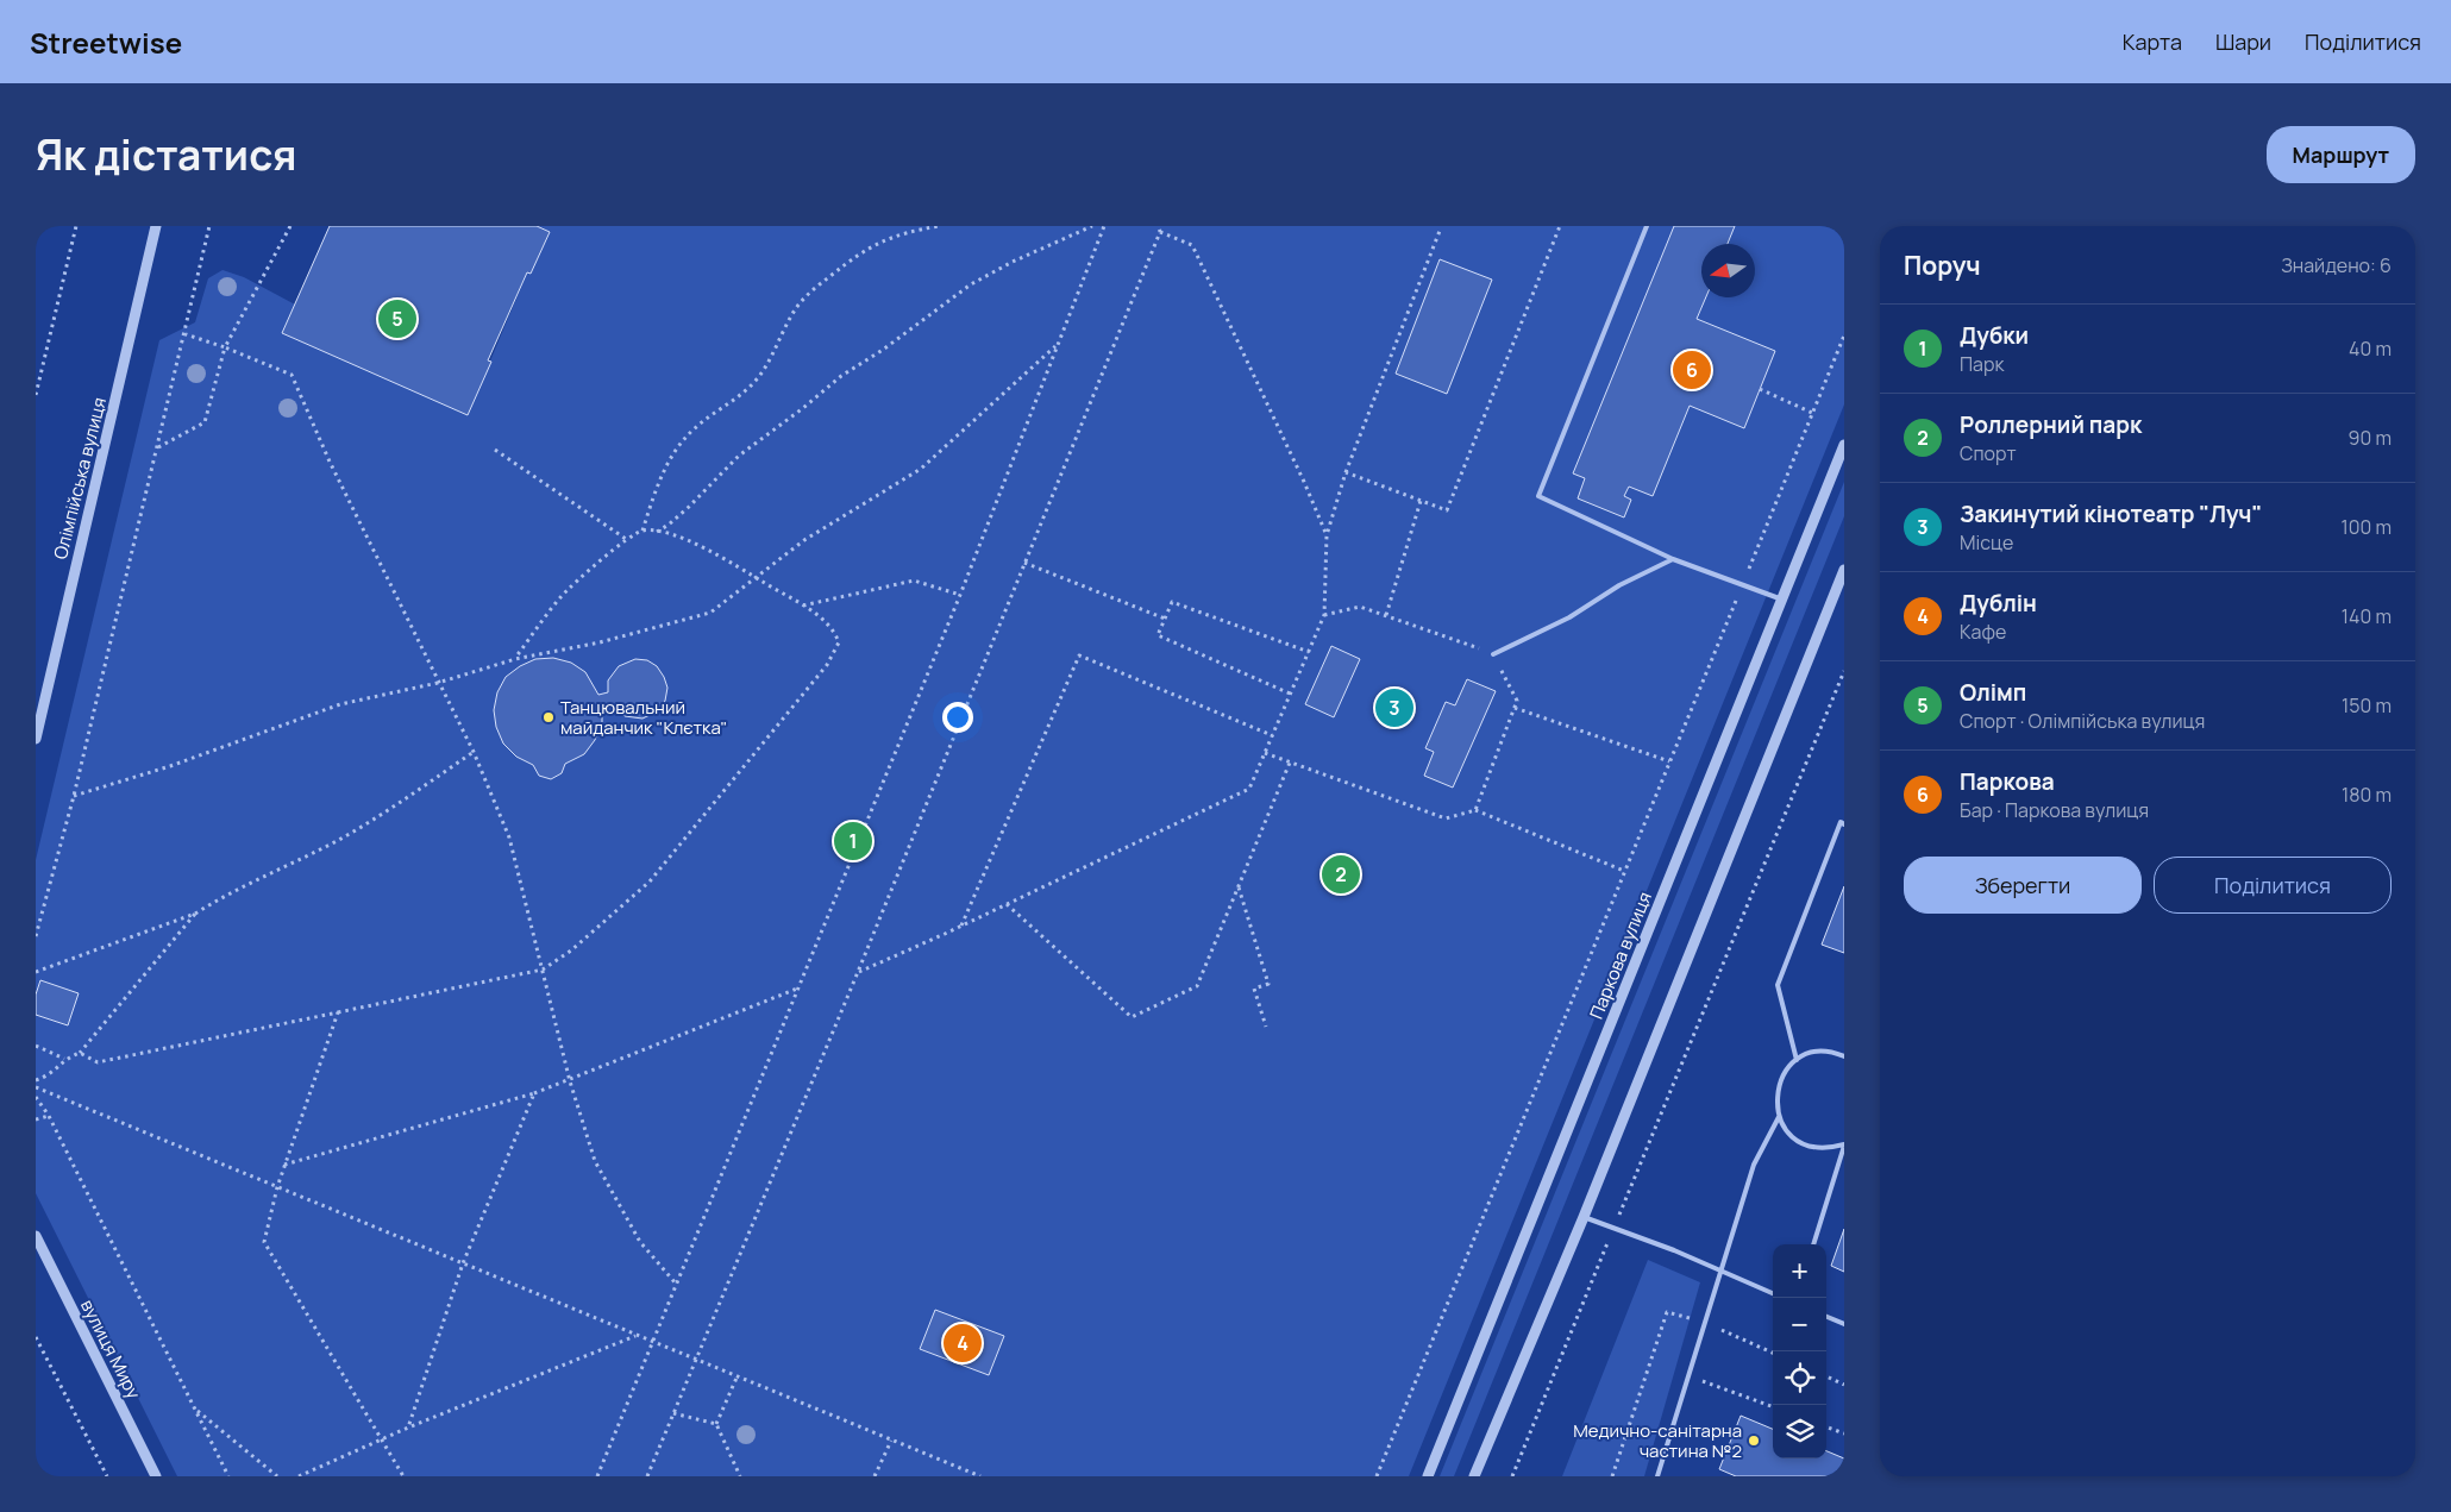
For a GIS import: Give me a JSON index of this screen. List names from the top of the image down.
{
  "streets": {
    "street": ["Олімпійська вулиця", "Паркова вулиця", "вулиця Миру"]
  },
  "places": ["Танцювальний майданчик \"Клєтка\"", "Медично-санітарна частина №2"],
  "north": "left",
  "page": {
    "header": "Streetwise",
    "nav": ["Карта", "Шари", "Поділитися"],
    "title": "Як дістатися",
    "buttons": [
      "Маршрут",
      ["Зберегти", "Поділитися"]
    ],
    "heading": ["Поруч", "Знайдено: 6"],
    "pins": [
      "5",
      "6",
      "3",
      "1",
      "2",
      "4"
    ],
    "list": [
      {
        "mark": "1",
        "name": "Дубки",
        "note": "Парк",
        "value": "40 m"
      },
      {
        "mark": "2",
        "name": "Роллерний парк",
        "note": "Спорт",
        "value": "90 m"
      },
      {
        "mark": "3",
        "name": "Закинутий кінотеатр \"Луч\"",
        "note": "Місце",
        "value": "100 m"
      },
      {
        "mark": "4",
        "name": "Дублін",
        "note": "Кафе",
        "value": "140 m"
      },
      {
        "mark": "5",
        "name": "Олімп",
        "note": "Спорт · Олімпійська вулиця",
        "value": "150 m"
      },
      {
        "mark": "6",
        "name": "Паркова",
        "note": "Бар · Паркова вулиця",
        "value": "180 m"
      }
    ],
    "map_buttons": ["+", "−"]
  }
}
